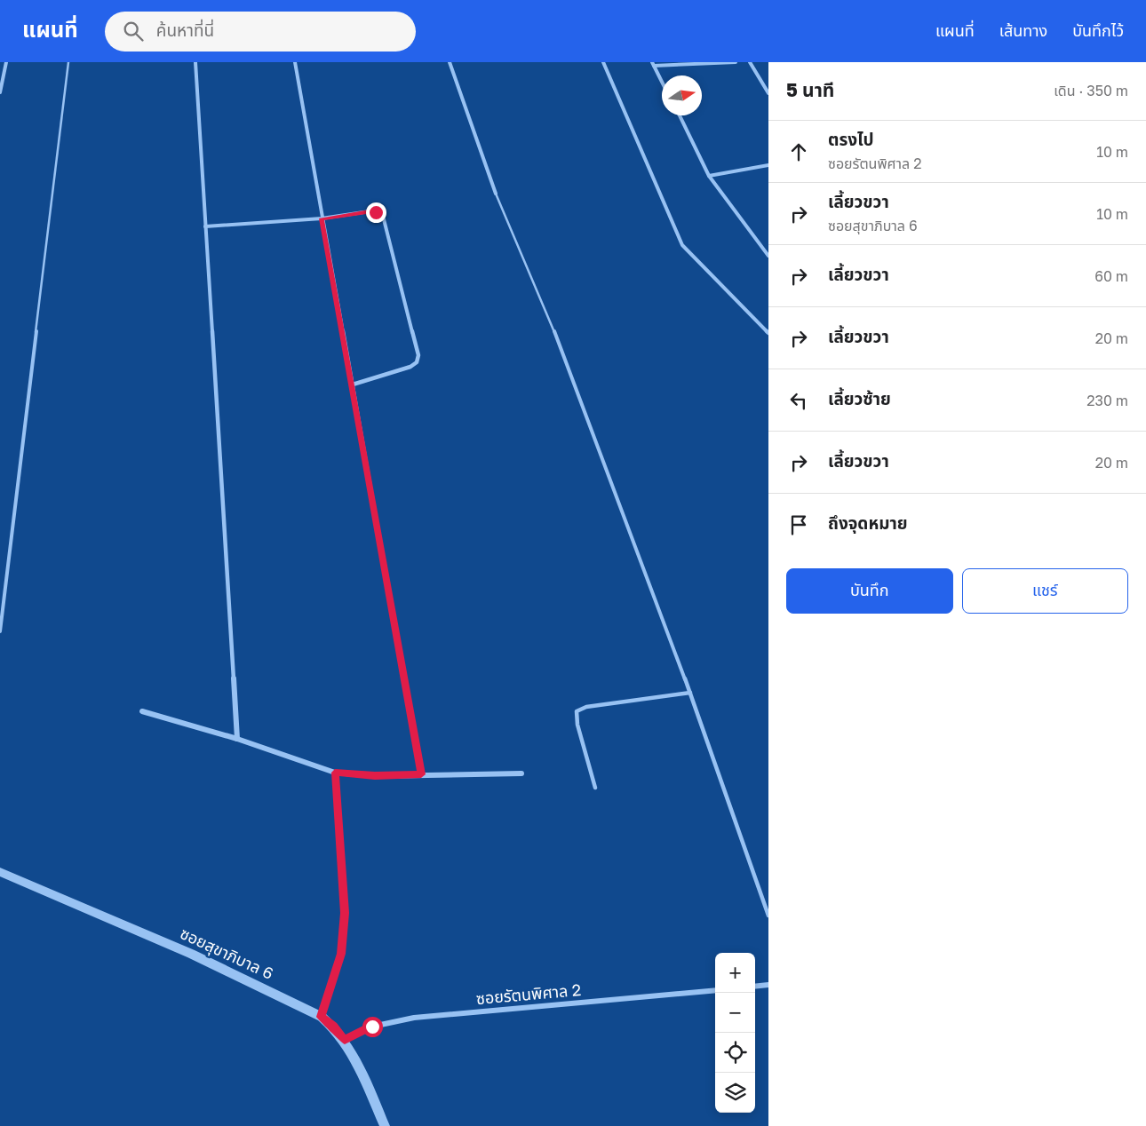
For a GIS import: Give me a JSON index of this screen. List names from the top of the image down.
{
  "streets": {
    "street": ["ซอยสุขาภิบาล 6", "ซอยรัตนพิศาล 2"]
  },
  "crossings": [
    ["ซอยสุขาภิบาล 6", "ซอยรัตนพิศาล 2"]
  ],
  "north": "right",
  "page": {
    "header": "แผนที่",
    "search": "ค้นหาที่นี่",
    "nav": ["แผนที่", "เส้นทาง", "บันทึกไว้"],
    "heading": ["5 นาที", "เดิน · 350 m"],
    "list": [
      ["ตรงไป", "ซอยรัตนพิศาล 2", "10 m"],
      ["เลี้ยวขวา", "ซอยสุขาภิบาล 6", "10 m"],
      ["เลี้ยวขวา", "60 m"],
      ["เลี้ยวขวา", "20 m"],
      ["เลี้ยวซ้าย", "230 m"],
      ["เลี้ยวขวา", "20 m"],
      "ถึงจุดหมาย"
    ],
    "buttons": ["บันทึก", "แชร์"],
    "map_buttons": ["+", "−"]
  }
}
